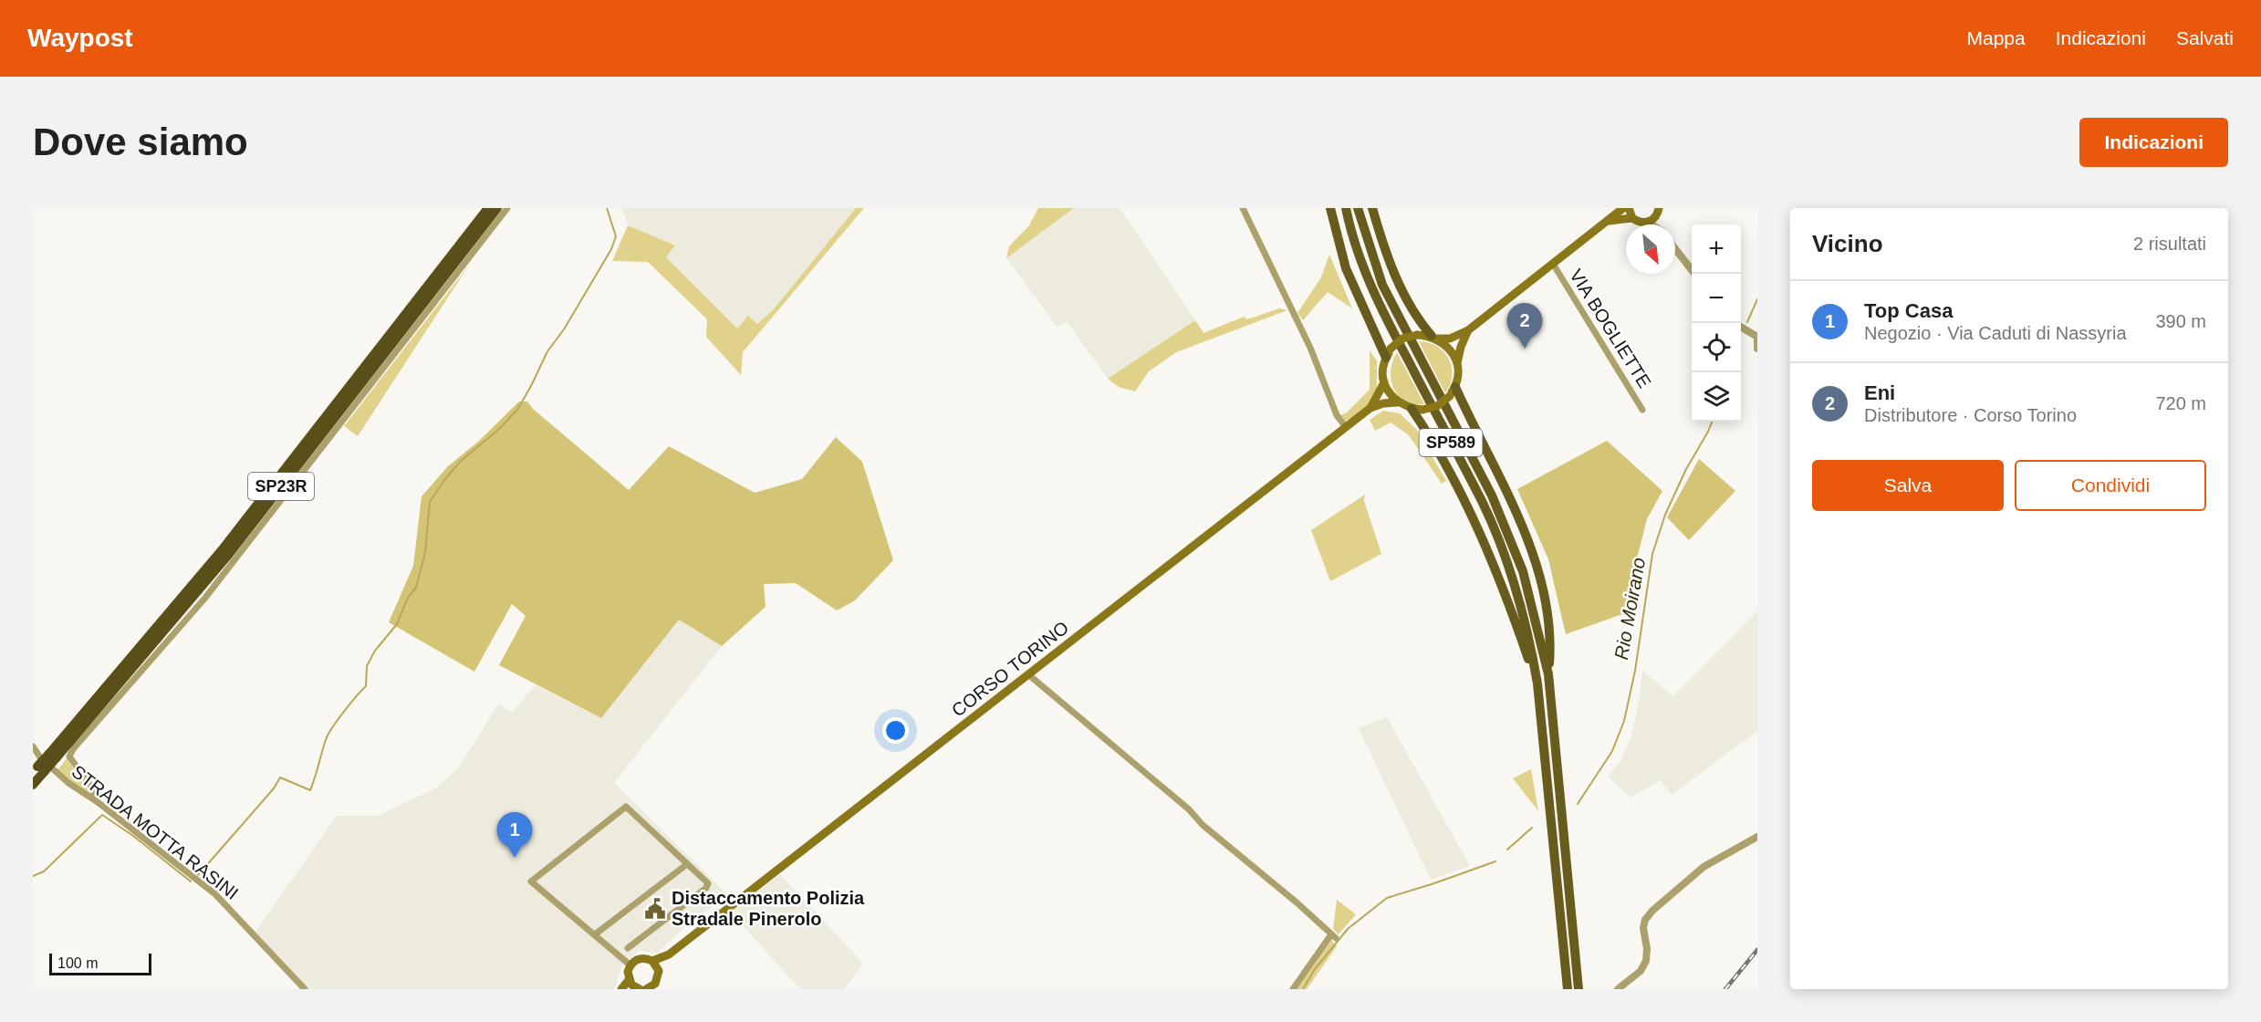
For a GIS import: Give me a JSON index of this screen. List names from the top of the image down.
{
  "streets": {
    "highway": ["SP23R"],
    "main road": ["SP589", "CORSO TORINO"],
    "street": ["VIA BOGLIETTE", "STRADA MOTTA RASINI"]
  },
  "water": ["Rio Moirano"],
  "places": {
    "public building": ["Distaccamento Polizia Stradale Pinerolo"]
  },
  "scale_bar": "100 m",
  "north": "bottom right",
  "page": {
    "header": "Waypost",
    "nav": ["Mappa", "Indicazioni", "Salvati"],
    "buttons": [
      "Indicazioni",
      ["Salva", "Condividi"]
    ],
    "title": "Dove siamo",
    "heading": ["Vicino", "2 risultati"],
    "map_buttons": ["+", "−"],
    "list": [
      {
        "mark": "1",
        "name": "Top Casa",
        "note": "Negozio · Via Caduti di Nassyria",
        "value": "390 m"
      },
      {
        "mark": "2",
        "name": "Eni",
        "note": "Distributore · Corso Torino",
        "value": "720 m"
      }
    ],
    "pins": ["2", "1"],
    "scale": "100 m"
  }
}
